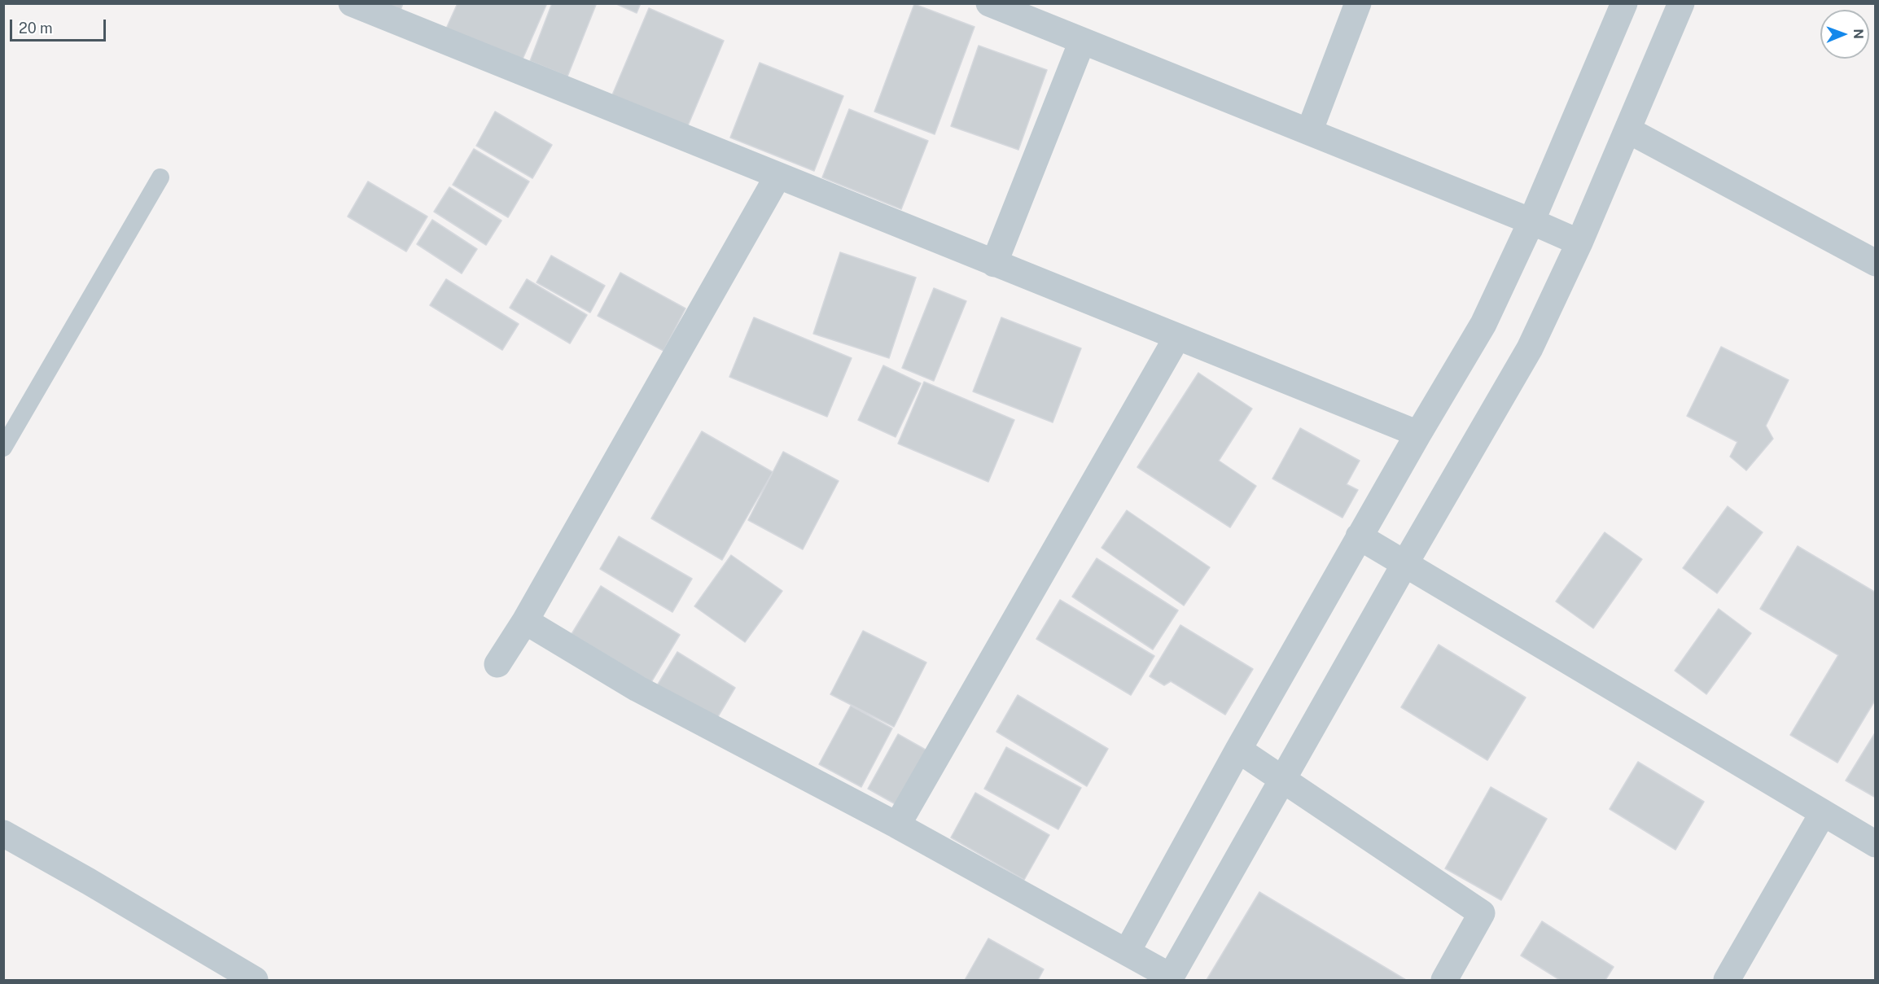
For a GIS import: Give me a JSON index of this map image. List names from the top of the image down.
{
  "scale_bar": "20 m",
  "north": "right"
}
